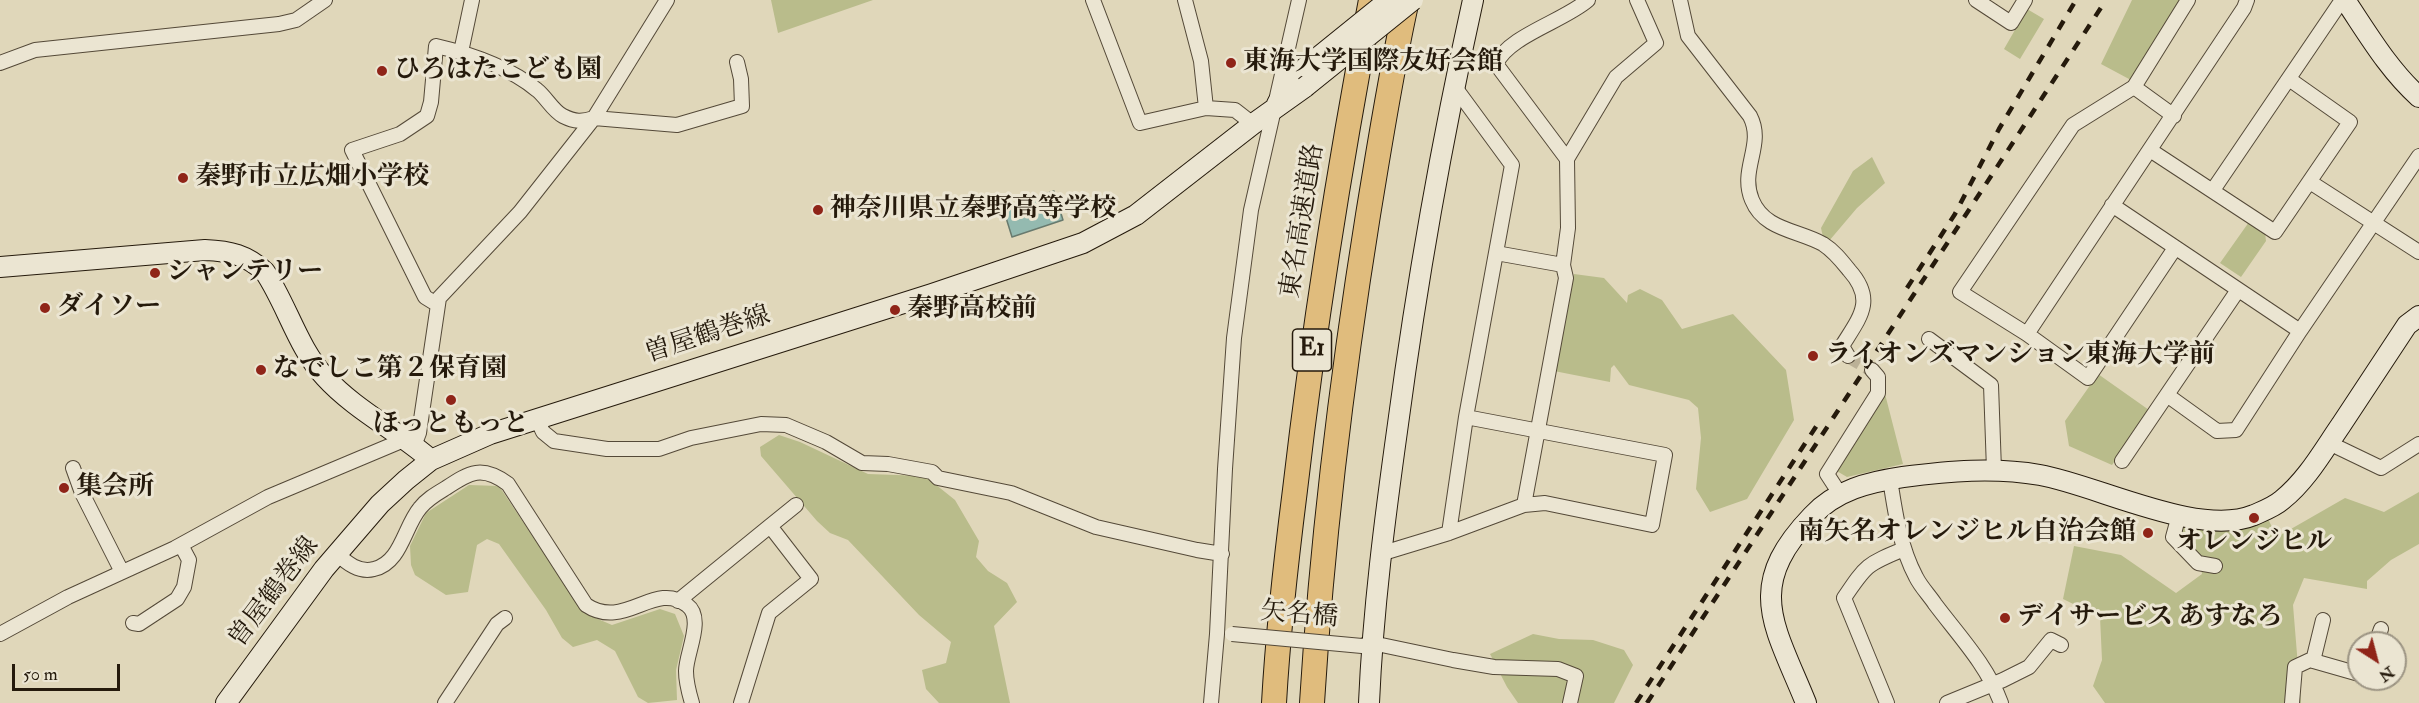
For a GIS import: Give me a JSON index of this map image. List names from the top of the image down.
{
  "streets": {
    "highway": ["東名高速道路", "E1"],
    "street": ["曽屋鶴巻線", "矢名橋"]
  },
  "places": [
    "東海大学国際友好会館",
    "ひろはたこども園",
    "秦野市立広畑小学校",
    "神奈川県立秦野高等学校",
    "シャンテリー",
    "ダイソー",
    "秦野高校前",
    "ライオンズマンション東海大学前",
    "なでしこ第２保育園",
    "ほっともっと",
    "集会所",
    "オレンジヒル",
    "南矢名オレンジヒル自治会館",
    "デイサービス あすなろ"
  ],
  "scale_bar": "50 m",
  "north": "bottom right"
}
